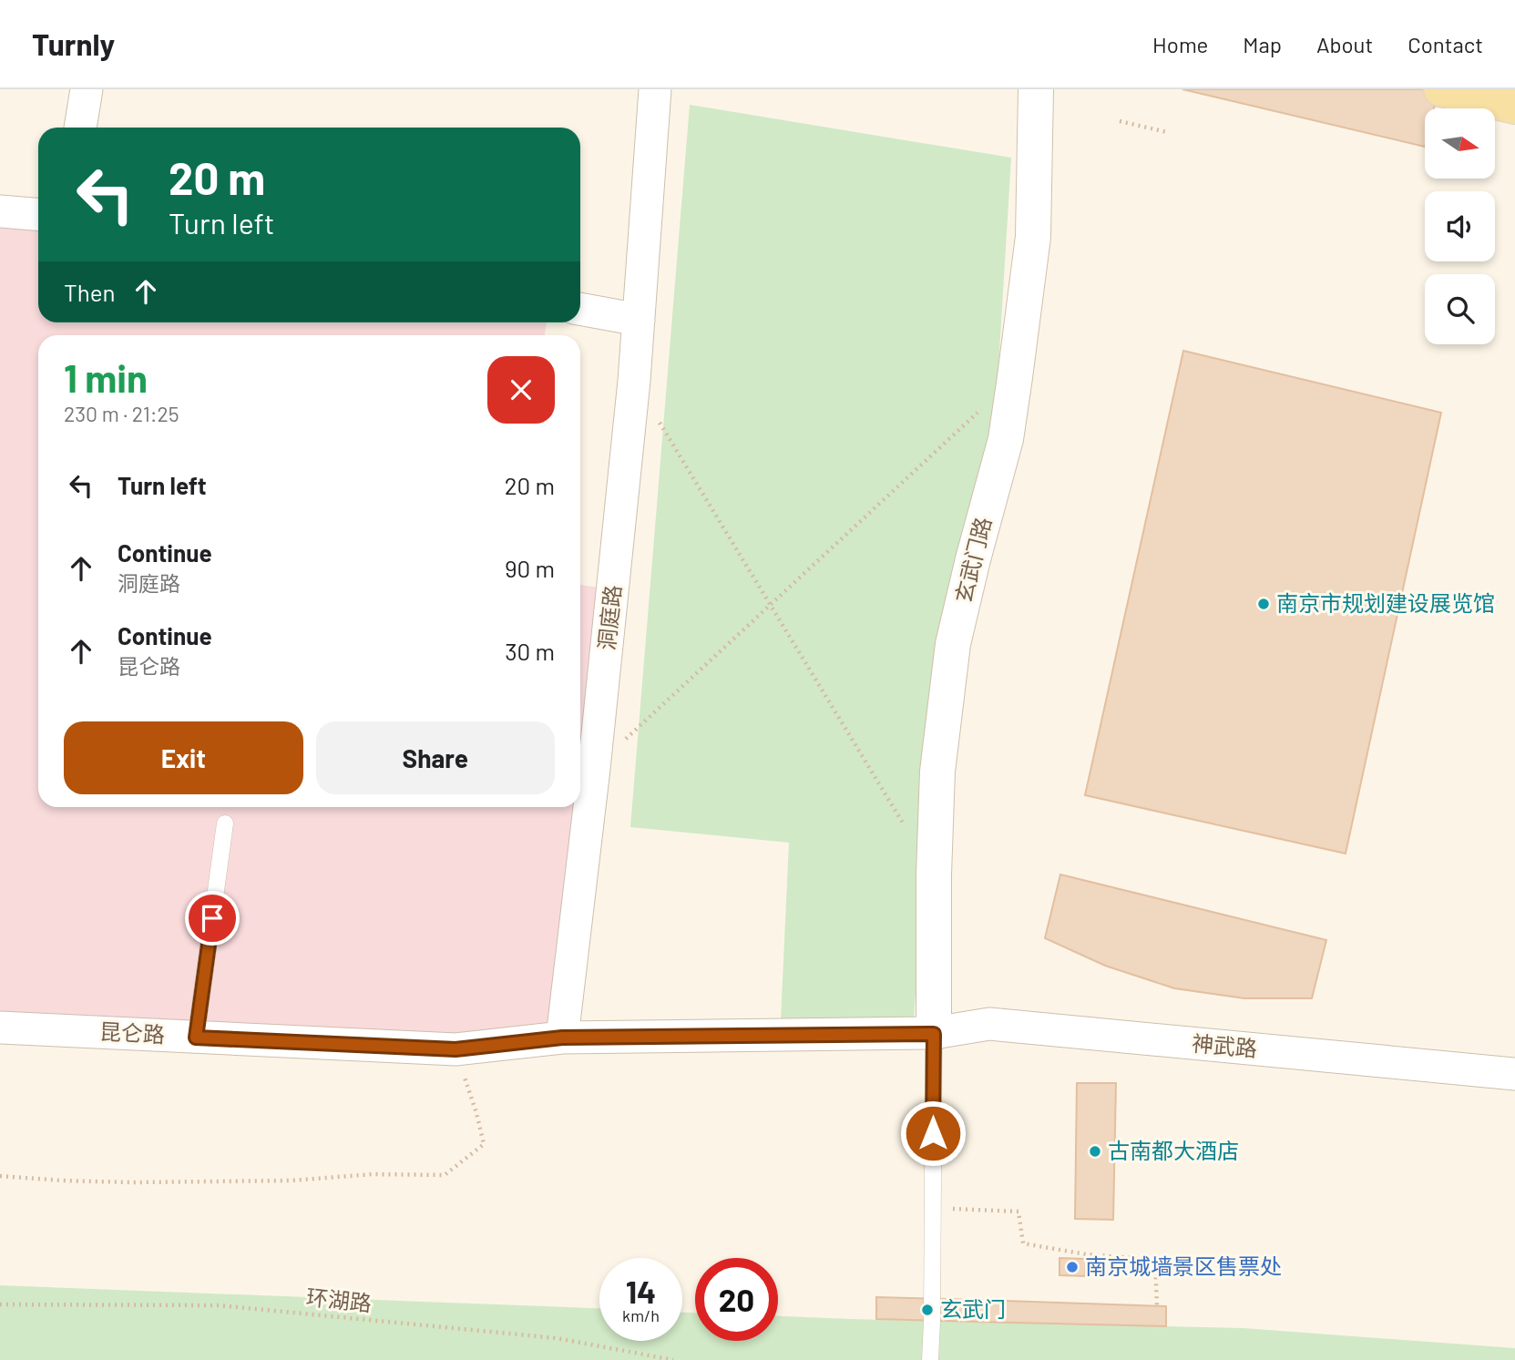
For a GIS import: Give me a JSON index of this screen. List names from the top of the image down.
{
  "streets": {
    "street": [
      "玄武门路",
      "洞庭路",
      "昆仑路",
      "神武路"
    ],
    "path": ["环湖路"]
  },
  "crossings": [
    ["玄武门路", "神武路"],
    ["洞庭路", "神武路"]
  ],
  "places": [
    "南京市规划建设展览馆",
    "古南都大酒店",
    "南京城墙景区售票处",
    "玄武门"
  ],
  "north": "right",
  "page": {
    "header": "Turnly",
    "nav": [
      "Home",
      "Map",
      "About",
      "Contact"
    ],
    "turn": ["20 m", "Turn left"],
    "then": "Then",
    "heading": ["1 min", "230 m · 21:25"],
    "list": [
      {
        "name": "Turn left",
        "value": "20 m"
      },
      {
        "name": "Continue",
        "note": "洞庭路",
        "value": "90 m"
      },
      {
        "name": "Continue",
        "note": "昆仑路",
        "value": "30 m"
      }
    ],
    "buttons": ["Exit", "Share"],
    "speed": "14 km/h",
    "limit": "20"
  }
}
